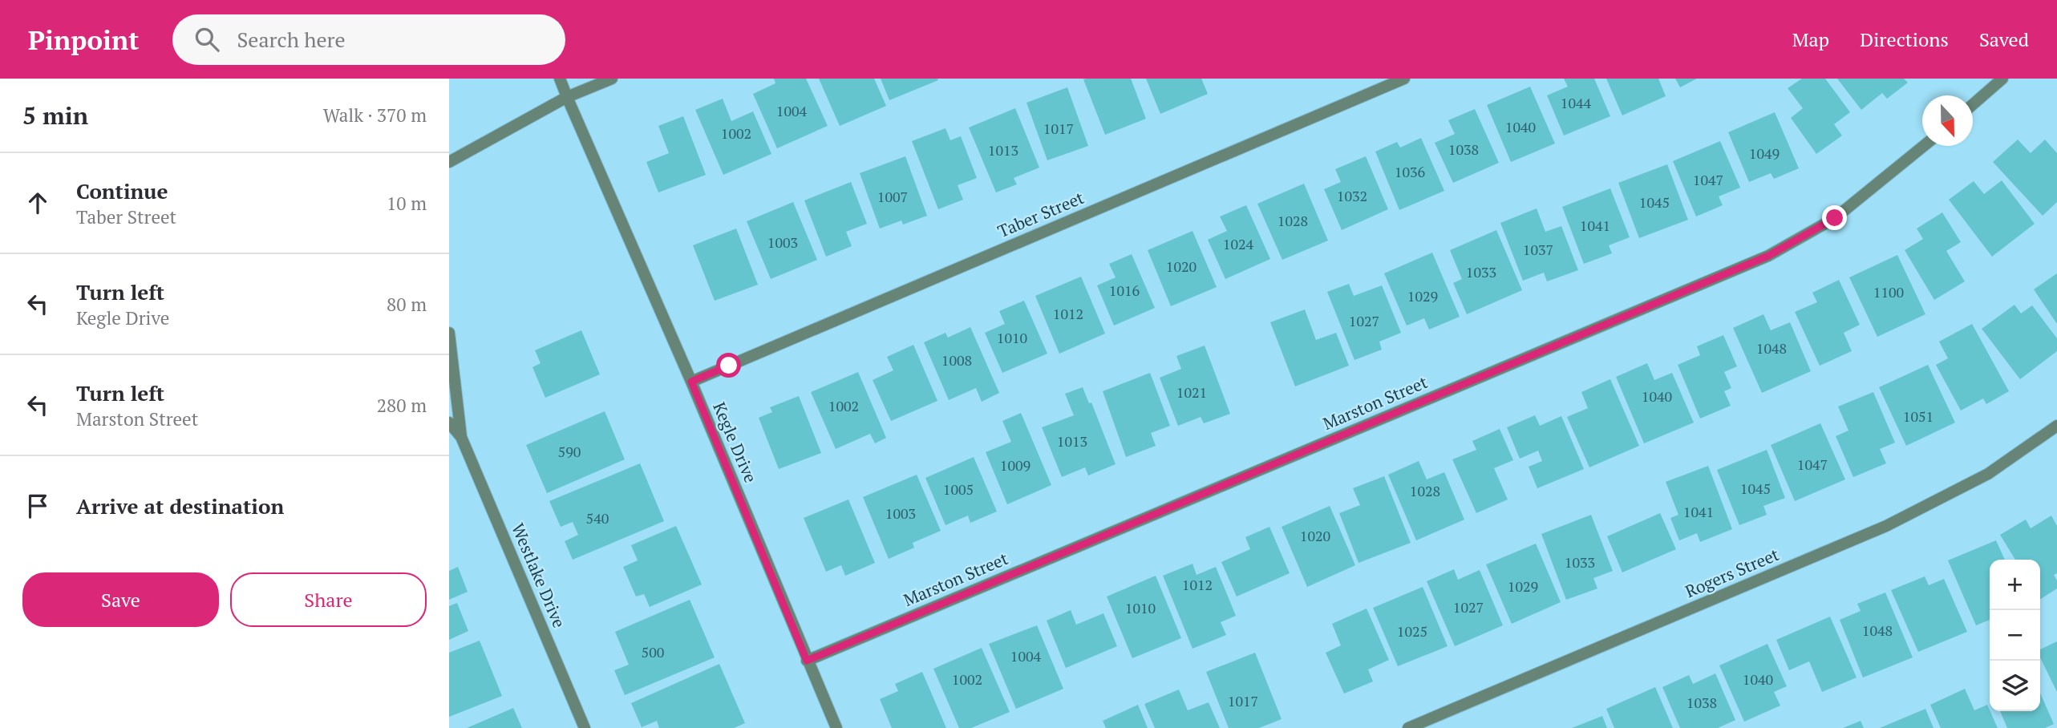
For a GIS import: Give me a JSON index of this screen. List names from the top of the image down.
{
  "streets": {
    "street": [
      "Taber Street",
      "Marston Street",
      "Kegle Drive",
      "Rogers Street",
      "Westlake Drive"
    ]
  },
  "crossings": [
    ["Taber Street", "Kegle Drive"],
    ["Marston Street", "Kegle Drive"]
  ],
  "house_numbers": [
    "1044",
    "1004",
    "1040",
    "1017",
    "1002",
    "1038",
    "1013",
    "1049",
    "1036",
    "1047",
    "1032",
    "1007",
    "1045",
    "1028",
    "1041",
    "1003",
    "1024",
    "1037",
    "1020",
    "1033",
    "1016",
    "1100",
    "1029",
    "1012",
    "1027",
    "1010",
    "1048",
    "1008",
    "1021",
    "1040",
    "1002",
    "1051",
    "1013",
    "590",
    "1047",
    "1009",
    "1045",
    "1005",
    "1028",
    "1041",
    "1003",
    "540",
    "1020",
    "1033",
    "1012",
    "1029",
    "1027",
    "1010",
    "1048",
    "1025",
    "500",
    "1004",
    "1002",
    "1040",
    "1017",
    "1038"
  ],
  "north": "bottom",
  "page": {
    "header": "Pinpoint",
    "search": "Search here",
    "nav": ["Map", "Directions", "Saved"],
    "heading": ["5 min", "Walk · 370 m"],
    "list": [
      ["Continue", "Taber Street", "10 m"],
      ["Turn left", "Kegle Drive", "80 m"],
      ["Turn left", "Marston Street", "280 m"],
      "Arrive at destination"
    ],
    "buttons": ["Save", "Share"],
    "map_buttons": ["+", "−"]
  }
}
